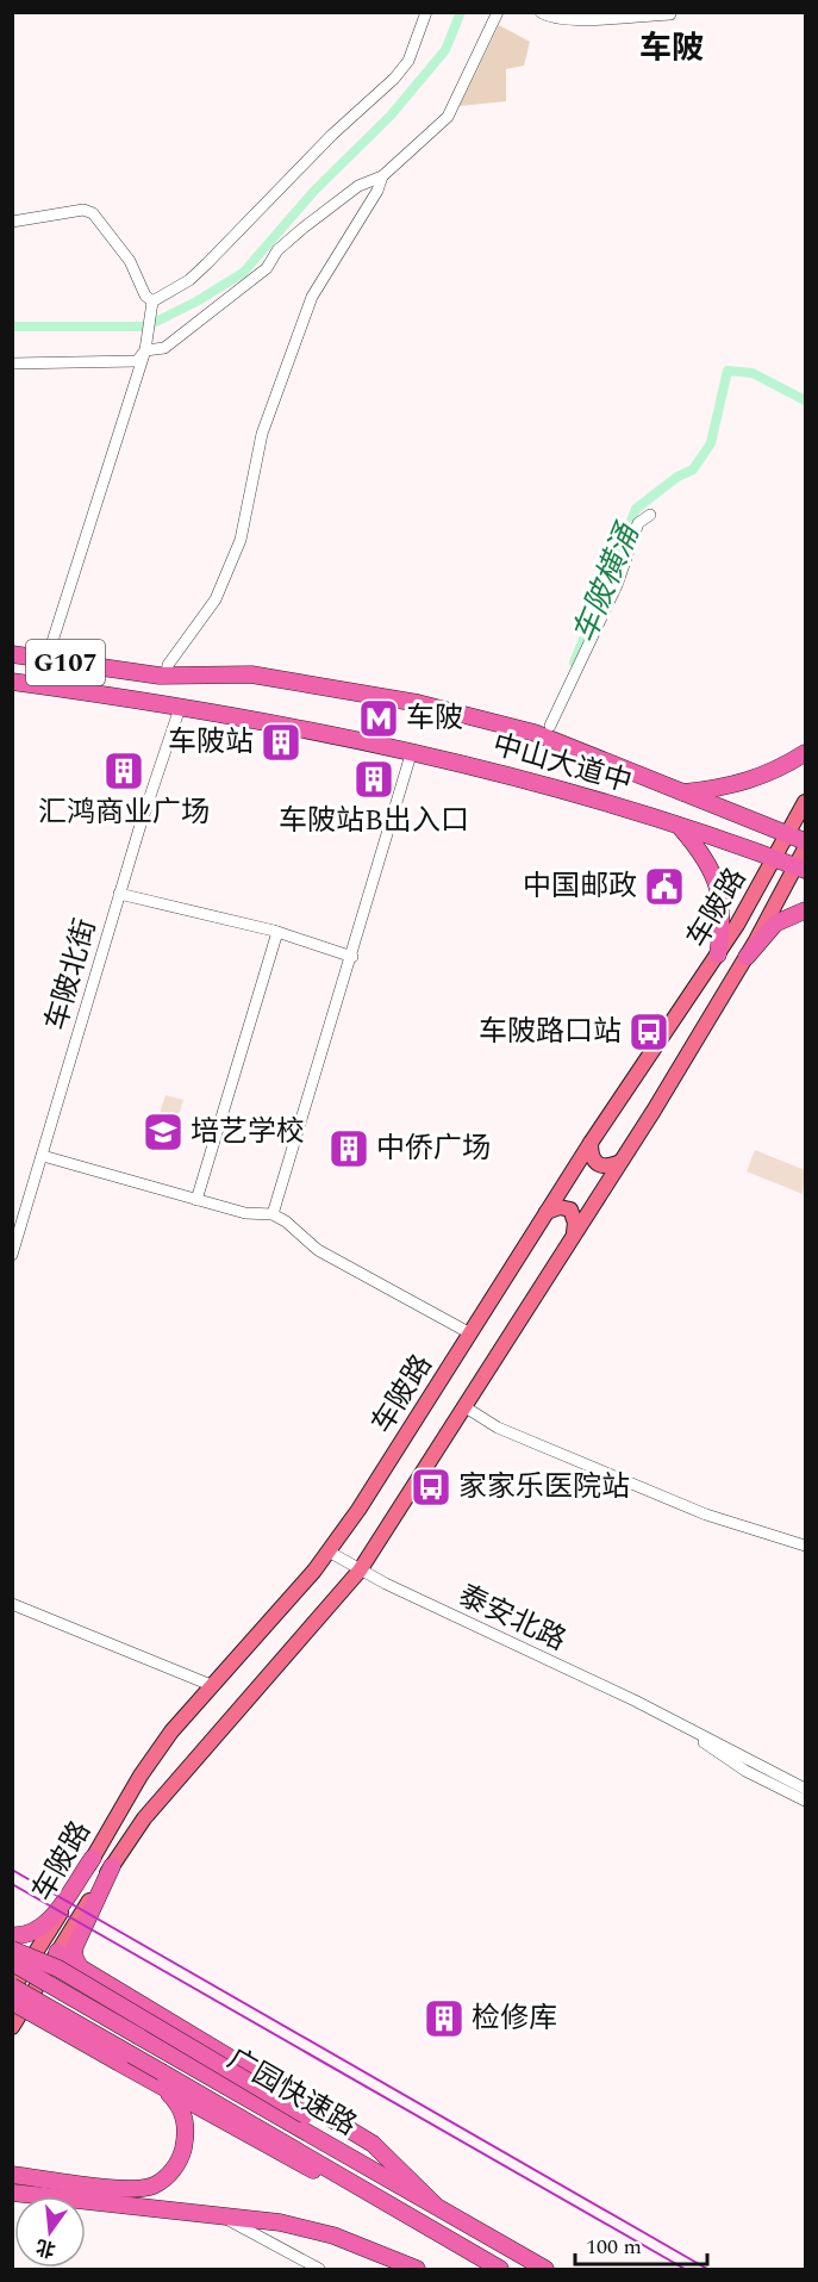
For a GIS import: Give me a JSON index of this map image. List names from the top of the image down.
{
  "streets": {
    "highway": ["G107", "中山大道中", "广园快速路"],
    "main road": ["车陂路"],
    "street": ["车陂北街", "泰安北路"]
  },
  "crossings": [
    ["中山大道中", "车陂路"],
    ["中山大道中", "车陂北街"],
    ["车陂路", "泰安北路"],
    ["车陂路", "广园快速路"]
  ],
  "districts": ["车陂"],
  "water": ["车陂横涌"],
  "places": {
    "metro station": ["车陂"],
    "building": [
      "车陂站",
      "汇鸿商业广场",
      "车陂站B出入口",
      "中侨广场",
      "检修库"
    ],
    "public building": ["中国邮政"],
    "bus stop": ["车陂路口站", "家家乐医院站"],
    "school or university": ["培艺学校"]
  },
  "scale_bar": "100 m",
  "north": "bottom"
}
